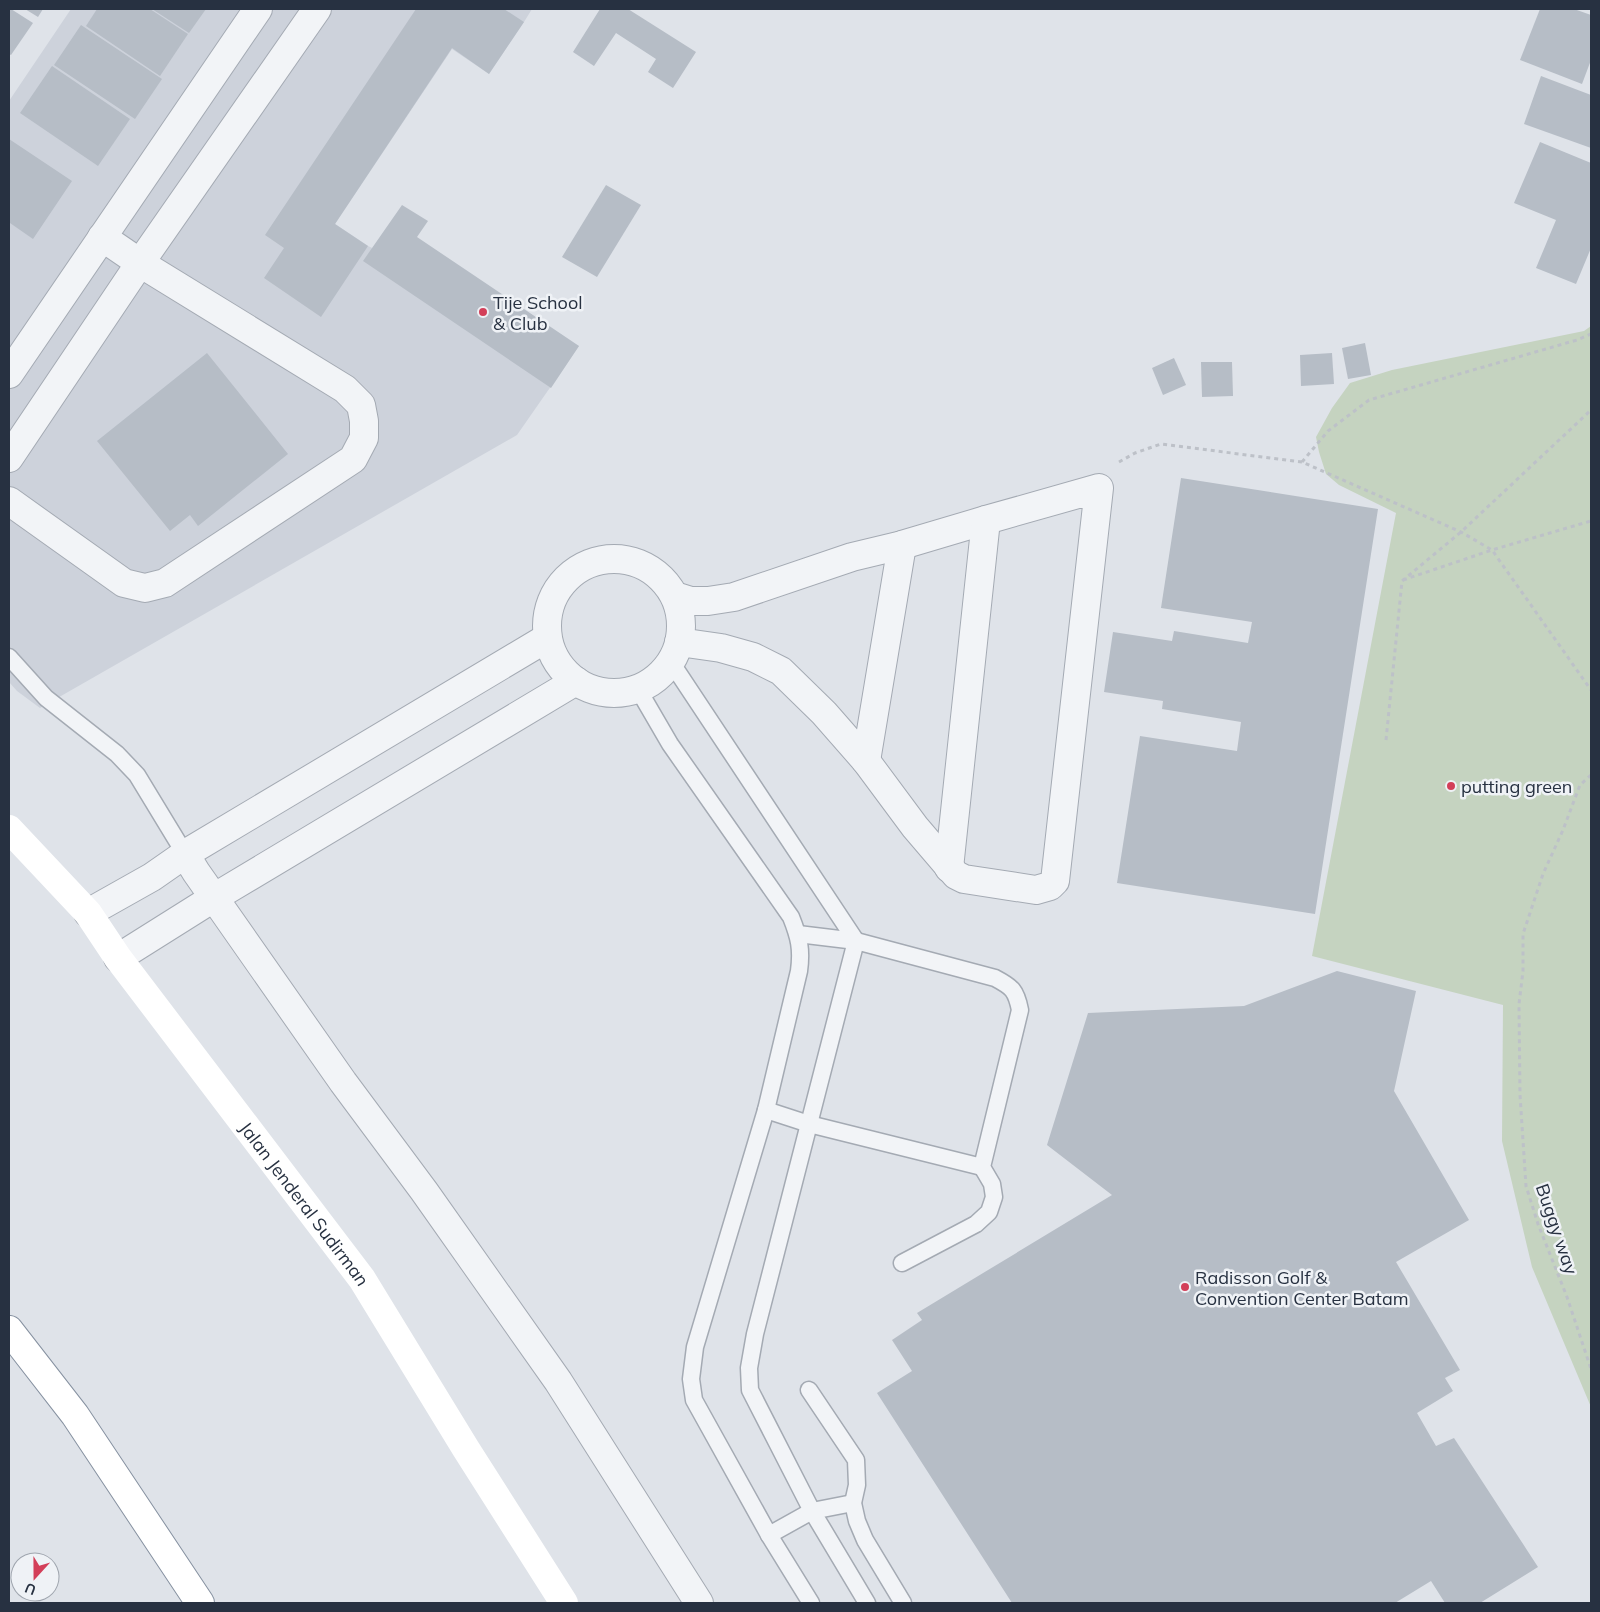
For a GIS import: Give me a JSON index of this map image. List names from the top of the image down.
{
  "streets": {
    "main road": ["Jalan Jenderal Sudirman"],
    "path": ["Buggy way"]
  },
  "places": ["Tije School & Club", "putting green", "Radisson Golf & Convention Center Batam"],
  "north": "bottom"
}
